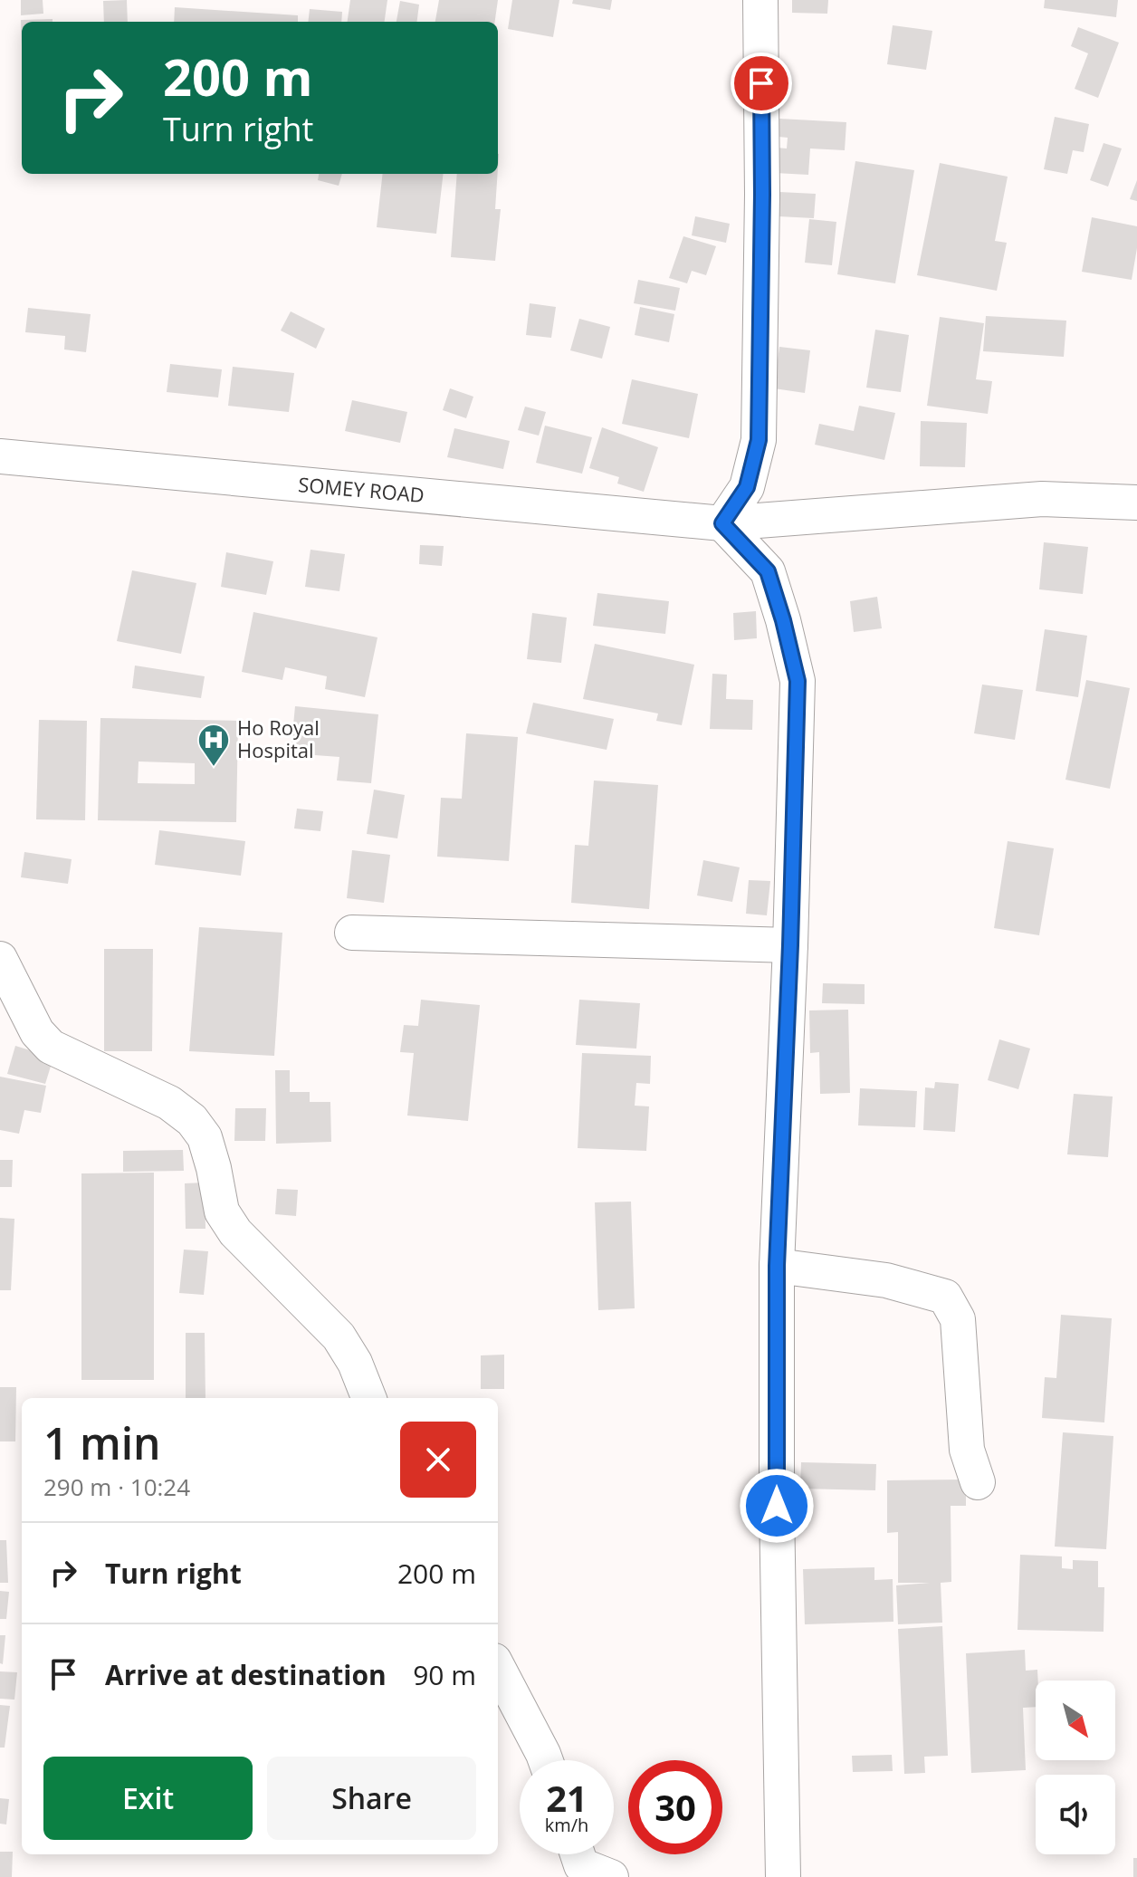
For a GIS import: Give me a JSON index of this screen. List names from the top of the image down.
{
  "streets": {
    "street": ["SOMEY ROAD"]
  },
  "places": {
    "hospital": ["Ho Royal Hospital"]
  },
  "north": "bottom right",
  "page": {
    "turn": ["200 m", "Turn right"],
    "heading": ["1 min", "290 m · 10:24"],
    "list": [
      {
        "name": "Turn right",
        "value": "200 m"
      },
      {
        "name": "Arrive at destination",
        "value": "90 m"
      }
    ],
    "buttons": ["Exit", "Share"],
    "speed": "21 km/h",
    "limit": "30"
  }
}
